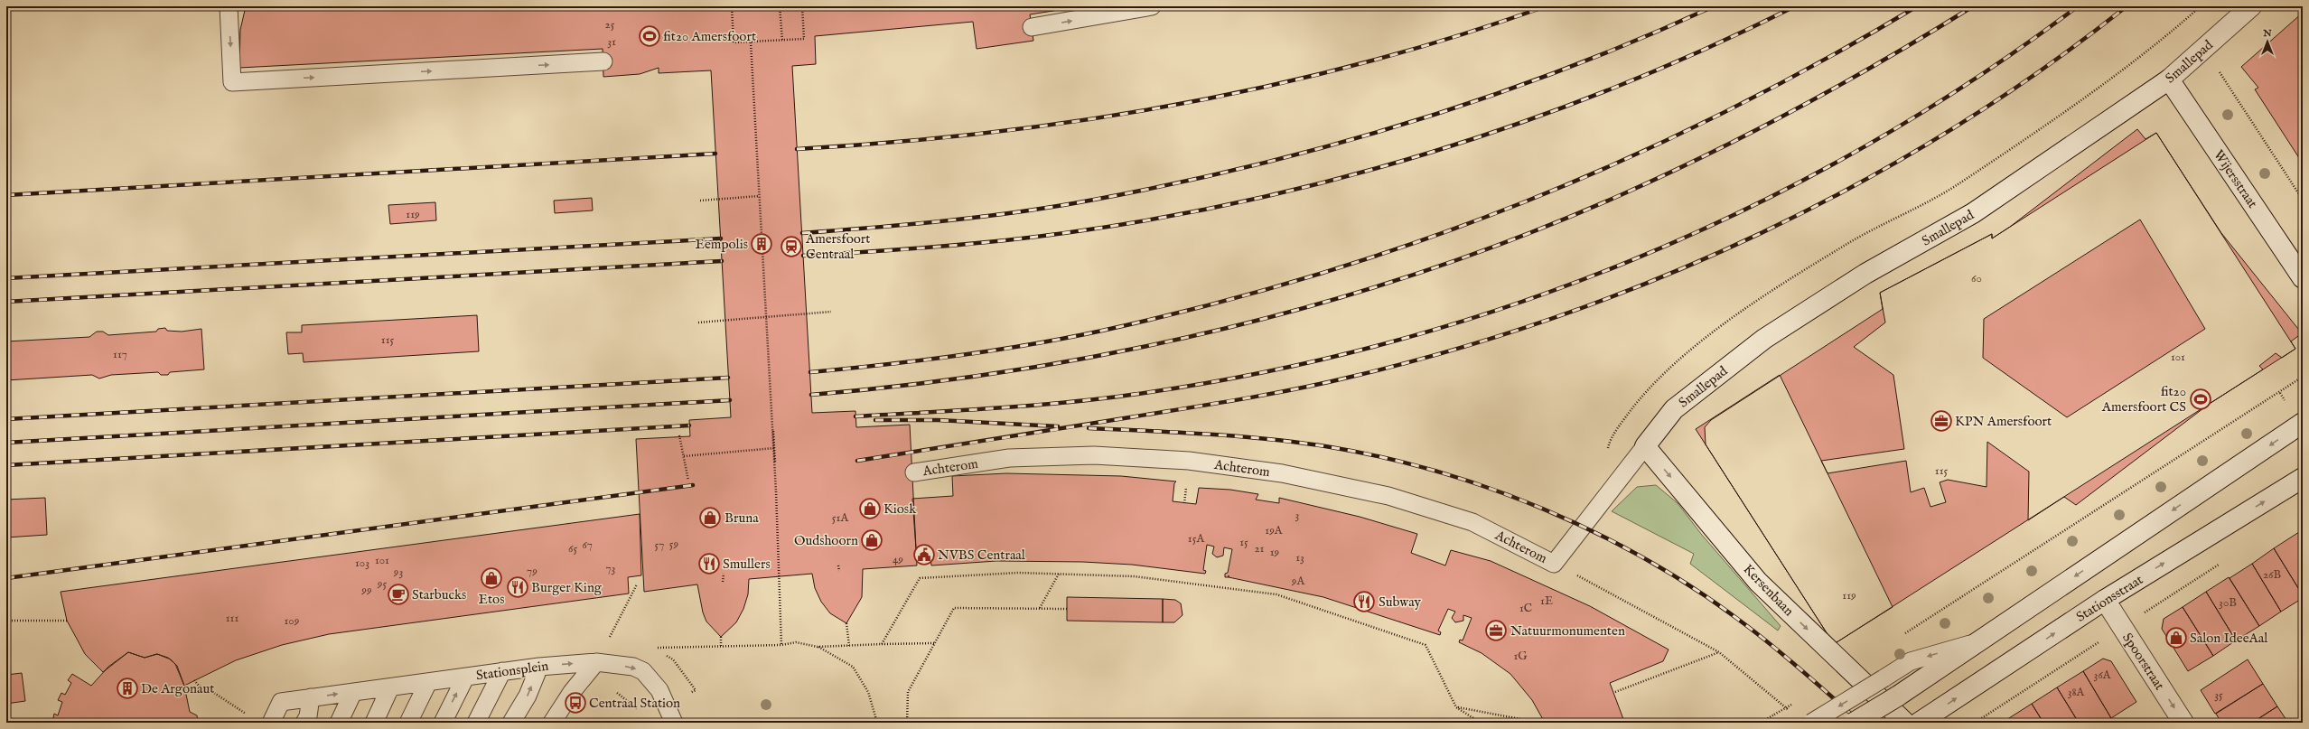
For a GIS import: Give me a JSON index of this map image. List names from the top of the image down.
{
  "streets": {
    "street": [
      "Smallepad",
      "Wijersstraat",
      "Kersenbaan",
      "Stationsstraat",
      "Spoorstraat"
    ],
    "lane": ["Achterom", "Stationsplein"]
  },
  "crossings": [
    ["Smallepad", "Wijersstraat"],
    ["Smallepad", "Achterom"],
    ["Smallepad", "Kersenbaan"],
    ["Achterom", "Kersenbaan"],
    ["Kersenbaan", "Stationsstraat"],
    ["Stationsstraat", "Spoorstraat"]
  ],
  "one_way": ["Kersenbaan", "Spoorstraat", "Stationsplein"],
  "places": {
    "sports": ["fit20 Amersfoort", "fit20 Amersfoort CS"],
    "building": ["Eempolis", "De Argonaut"],
    "station": ["Amersfoort Centraal"],
    "office": ["KPN Amersfoort", "Natuurmonumenten"],
    "shop": [
      "Kiosk",
      "Bruna",
      "Oudshoorn",
      "Etos",
      "Salon IdeeAal"
    ],
    "public building": ["NVBS Centraal"],
    "restaurant": ["Smullers", "Burger King", "Subway"],
    "cafe": ["Starbucks"],
    "bus stop": ["Centraal Station"]
  },
  "house_numbers": [
    "25",
    "31",
    "119",
    "60",
    "115",
    "117",
    "101",
    "115",
    "3",
    "51A",
    "19A",
    "15A",
    "15",
    "59",
    "67",
    "57",
    "65",
    "21",
    "19",
    "13",
    "49",
    "101",
    "103",
    "73",
    "79",
    "93",
    "26B",
    "9A",
    "95",
    "99",
    "119",
    "1E",
    "30B",
    "1C",
    "111",
    "109",
    "1G",
    "36A",
    "38A",
    "35"
  ],
  "north": "top"
}
